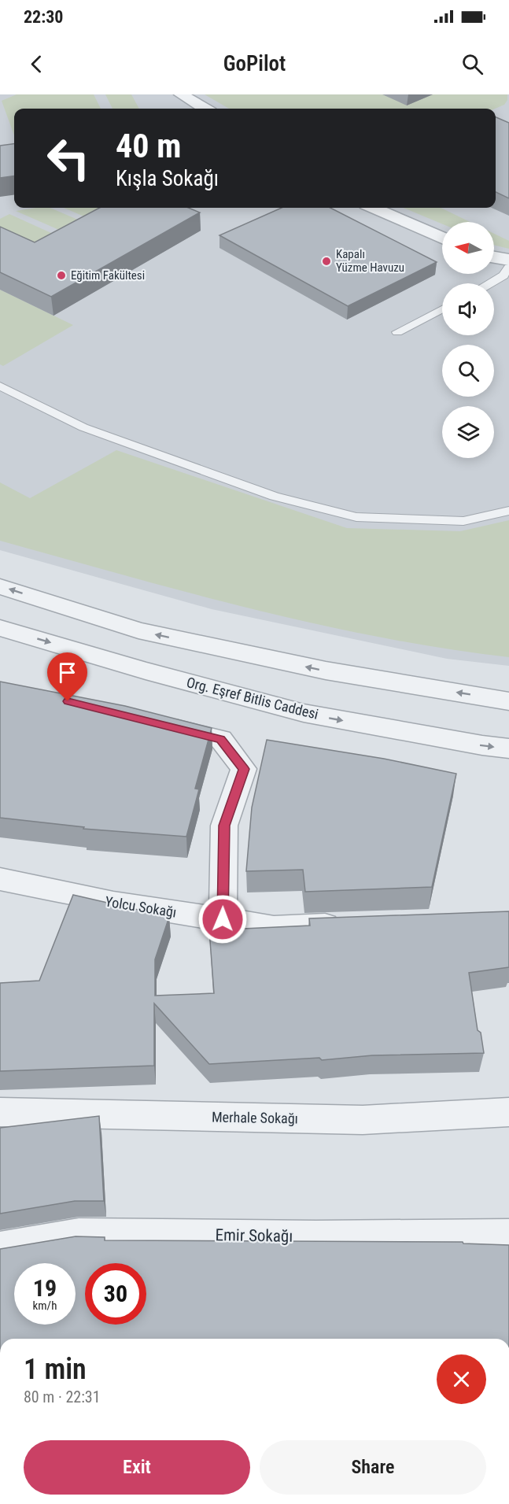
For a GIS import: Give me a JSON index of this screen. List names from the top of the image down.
{
  "streets": {
    "street": [
      "Org. Eşref Bitlis Caddesi",
      "Yolcu Sokağı",
      "Merhale Sokağı",
      "Emir Sokağı"
    ]
  },
  "places": ["Kapalı Yüzme Havuzu", "Eğitim Fakültesi"],
  "north": "left",
  "page": {
    "status": "22:30",
    "header": "GoPilot",
    "turn": ["40 m", "Kışla Sokağı"],
    "speed": "19 km/h",
    "limit": "30",
    "heading": ["1 min", "80 m · 22:31"],
    "buttons": ["Exit", "Share"]
  }
}
